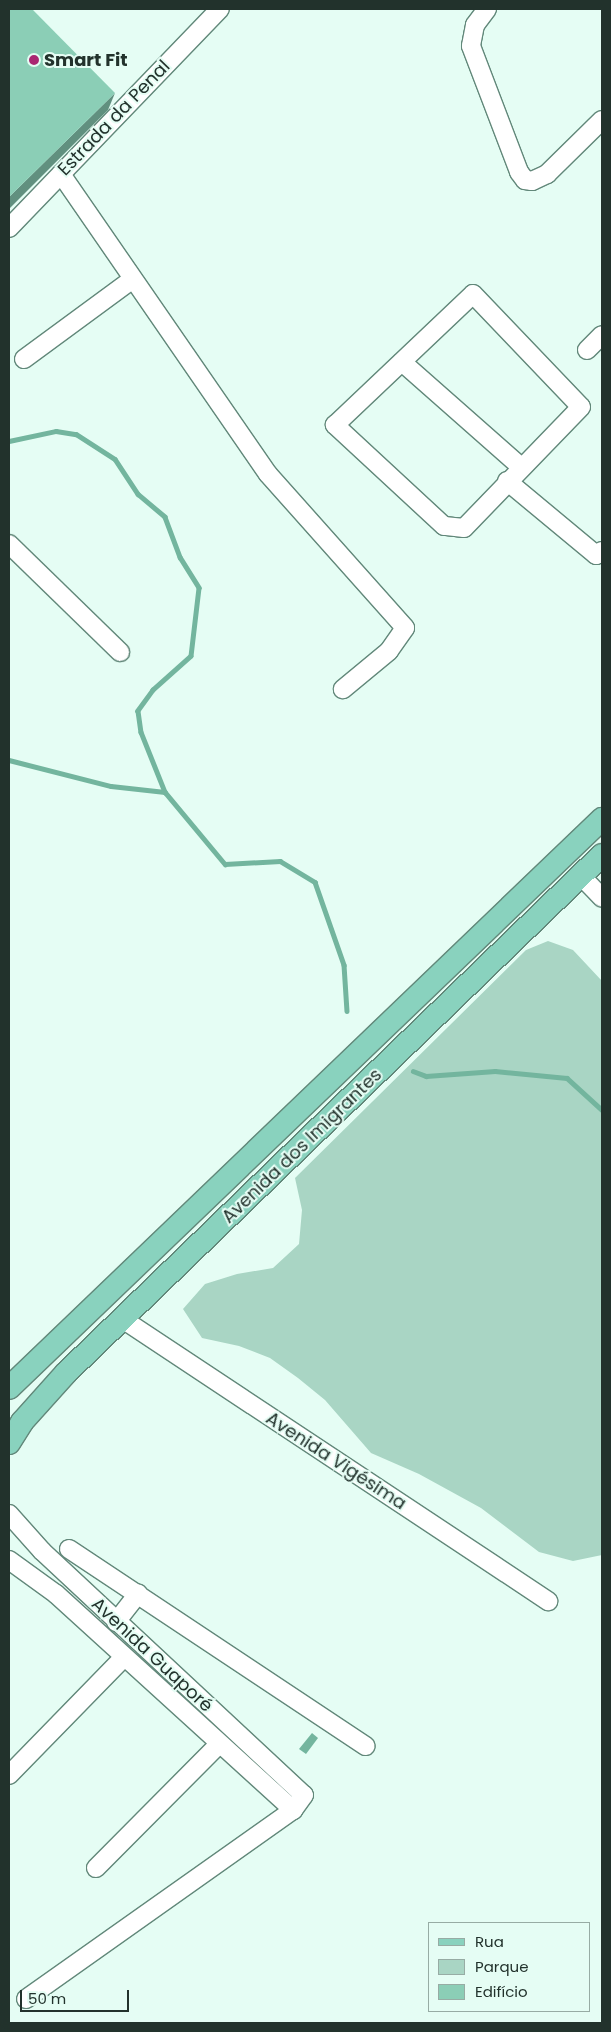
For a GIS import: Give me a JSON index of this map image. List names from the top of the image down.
{
  "streets": {
    "main road": ["Avenida dos Imigrantes"],
    "street": ["Estrada da Penal", "Avenida Vigésima", "Avenida Guaporé"]
  },
  "crossings": [
    ["Avenida dos Imigrantes", "Avenida Vigésima"]
  ],
  "places": ["Smart Fit"],
  "legend": ["Rua", "Parque", "Edifício"],
  "scale_bar": "50 m"
}
